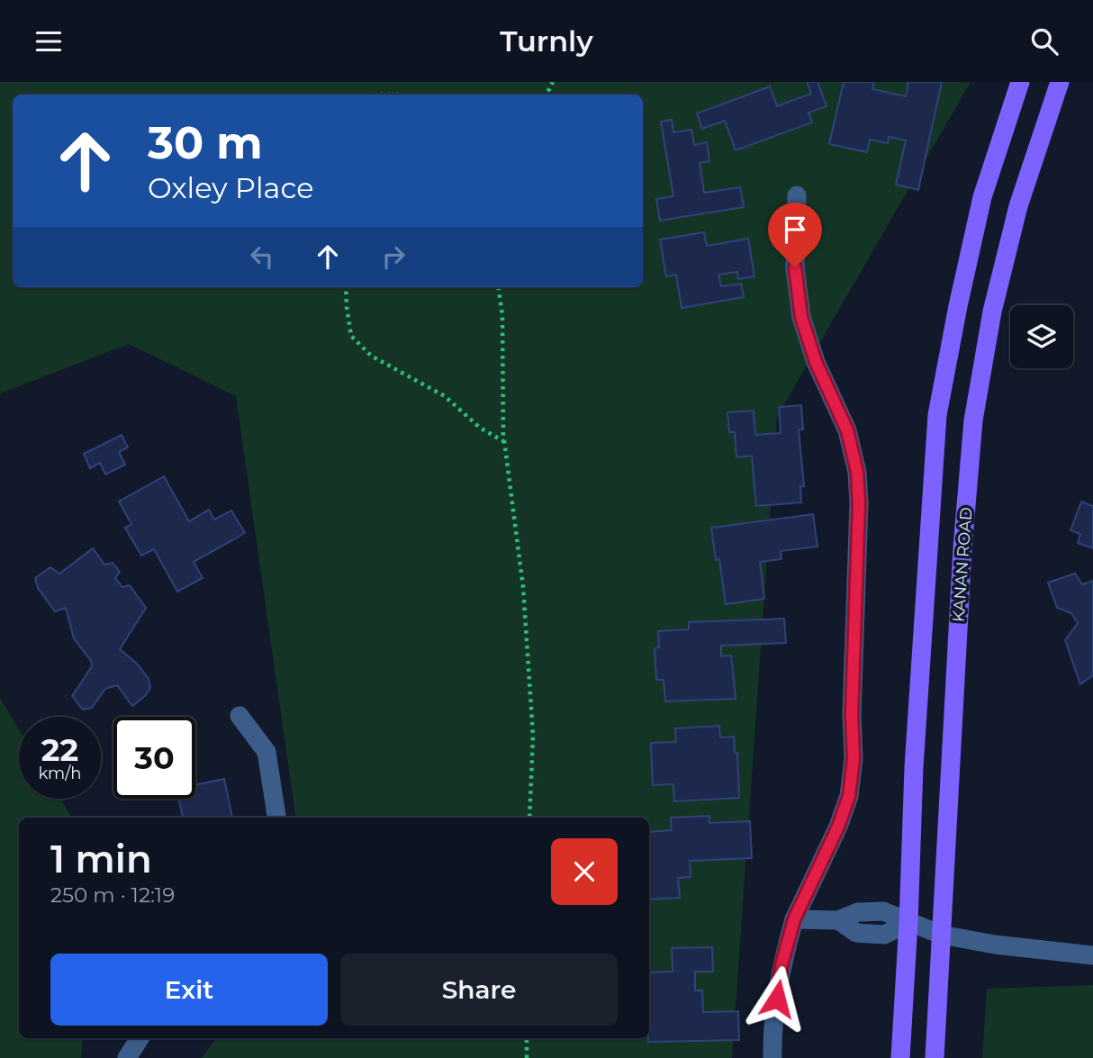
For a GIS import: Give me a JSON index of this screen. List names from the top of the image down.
{
  "streets": {
    "main road": ["KANAN ROAD"]
  },
  "page": {
    "header": "Turnly",
    "turn": ["30 m", "Oxley Place"],
    "speed": "22 km/h",
    "limit": "30",
    "heading": ["1 min", "250 m · 12:19"],
    "buttons": ["Exit", "Share"]
  }
}
